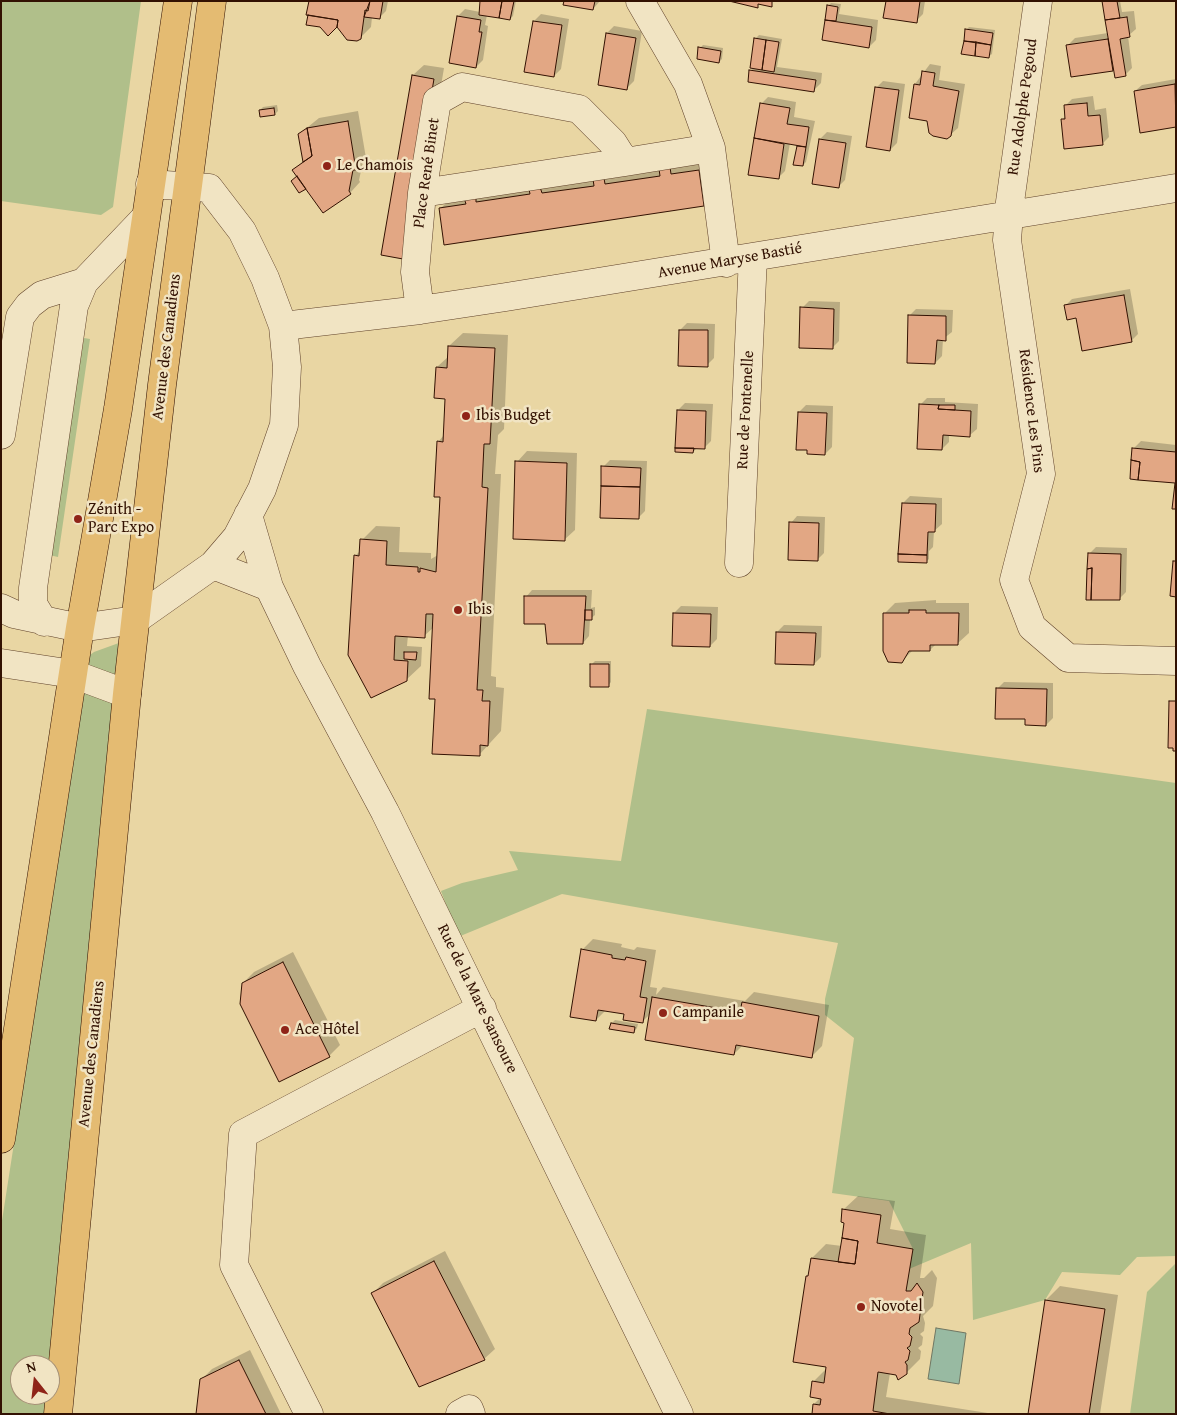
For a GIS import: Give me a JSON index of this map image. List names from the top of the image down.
{
  "streets": {
    "main road": ["Avenue des Canadiens"],
    "street": [
      "Rue Adolphe Pegoud",
      "Place René Binet",
      "Avenue Maryse Bastié",
      "Rue de Fontenelle",
      "Résidence Les Pins",
      "Rue de la Mare Sansoure"
    ]
  },
  "crossings": [
    ["Rue Adolphe Pegoud", "Avenue Maryse Bastié"],
    ["Rue Adolphe Pegoud", "Résidence Les Pins"],
    ["Place René Binet", "Avenue Maryse Bastié"],
    ["Avenue Maryse Bastié", "Rue de Fontenelle"],
    ["Avenue Maryse Bastié", "Résidence Les Pins"]
  ],
  "places": [
    "Le Chamois",
    "Ibis Budget",
    "Zénith - Parc Expo",
    "Ibis",
    "Campanile",
    "Ace Hôtel",
    "Novotel"
  ],
  "north": "top"
}
